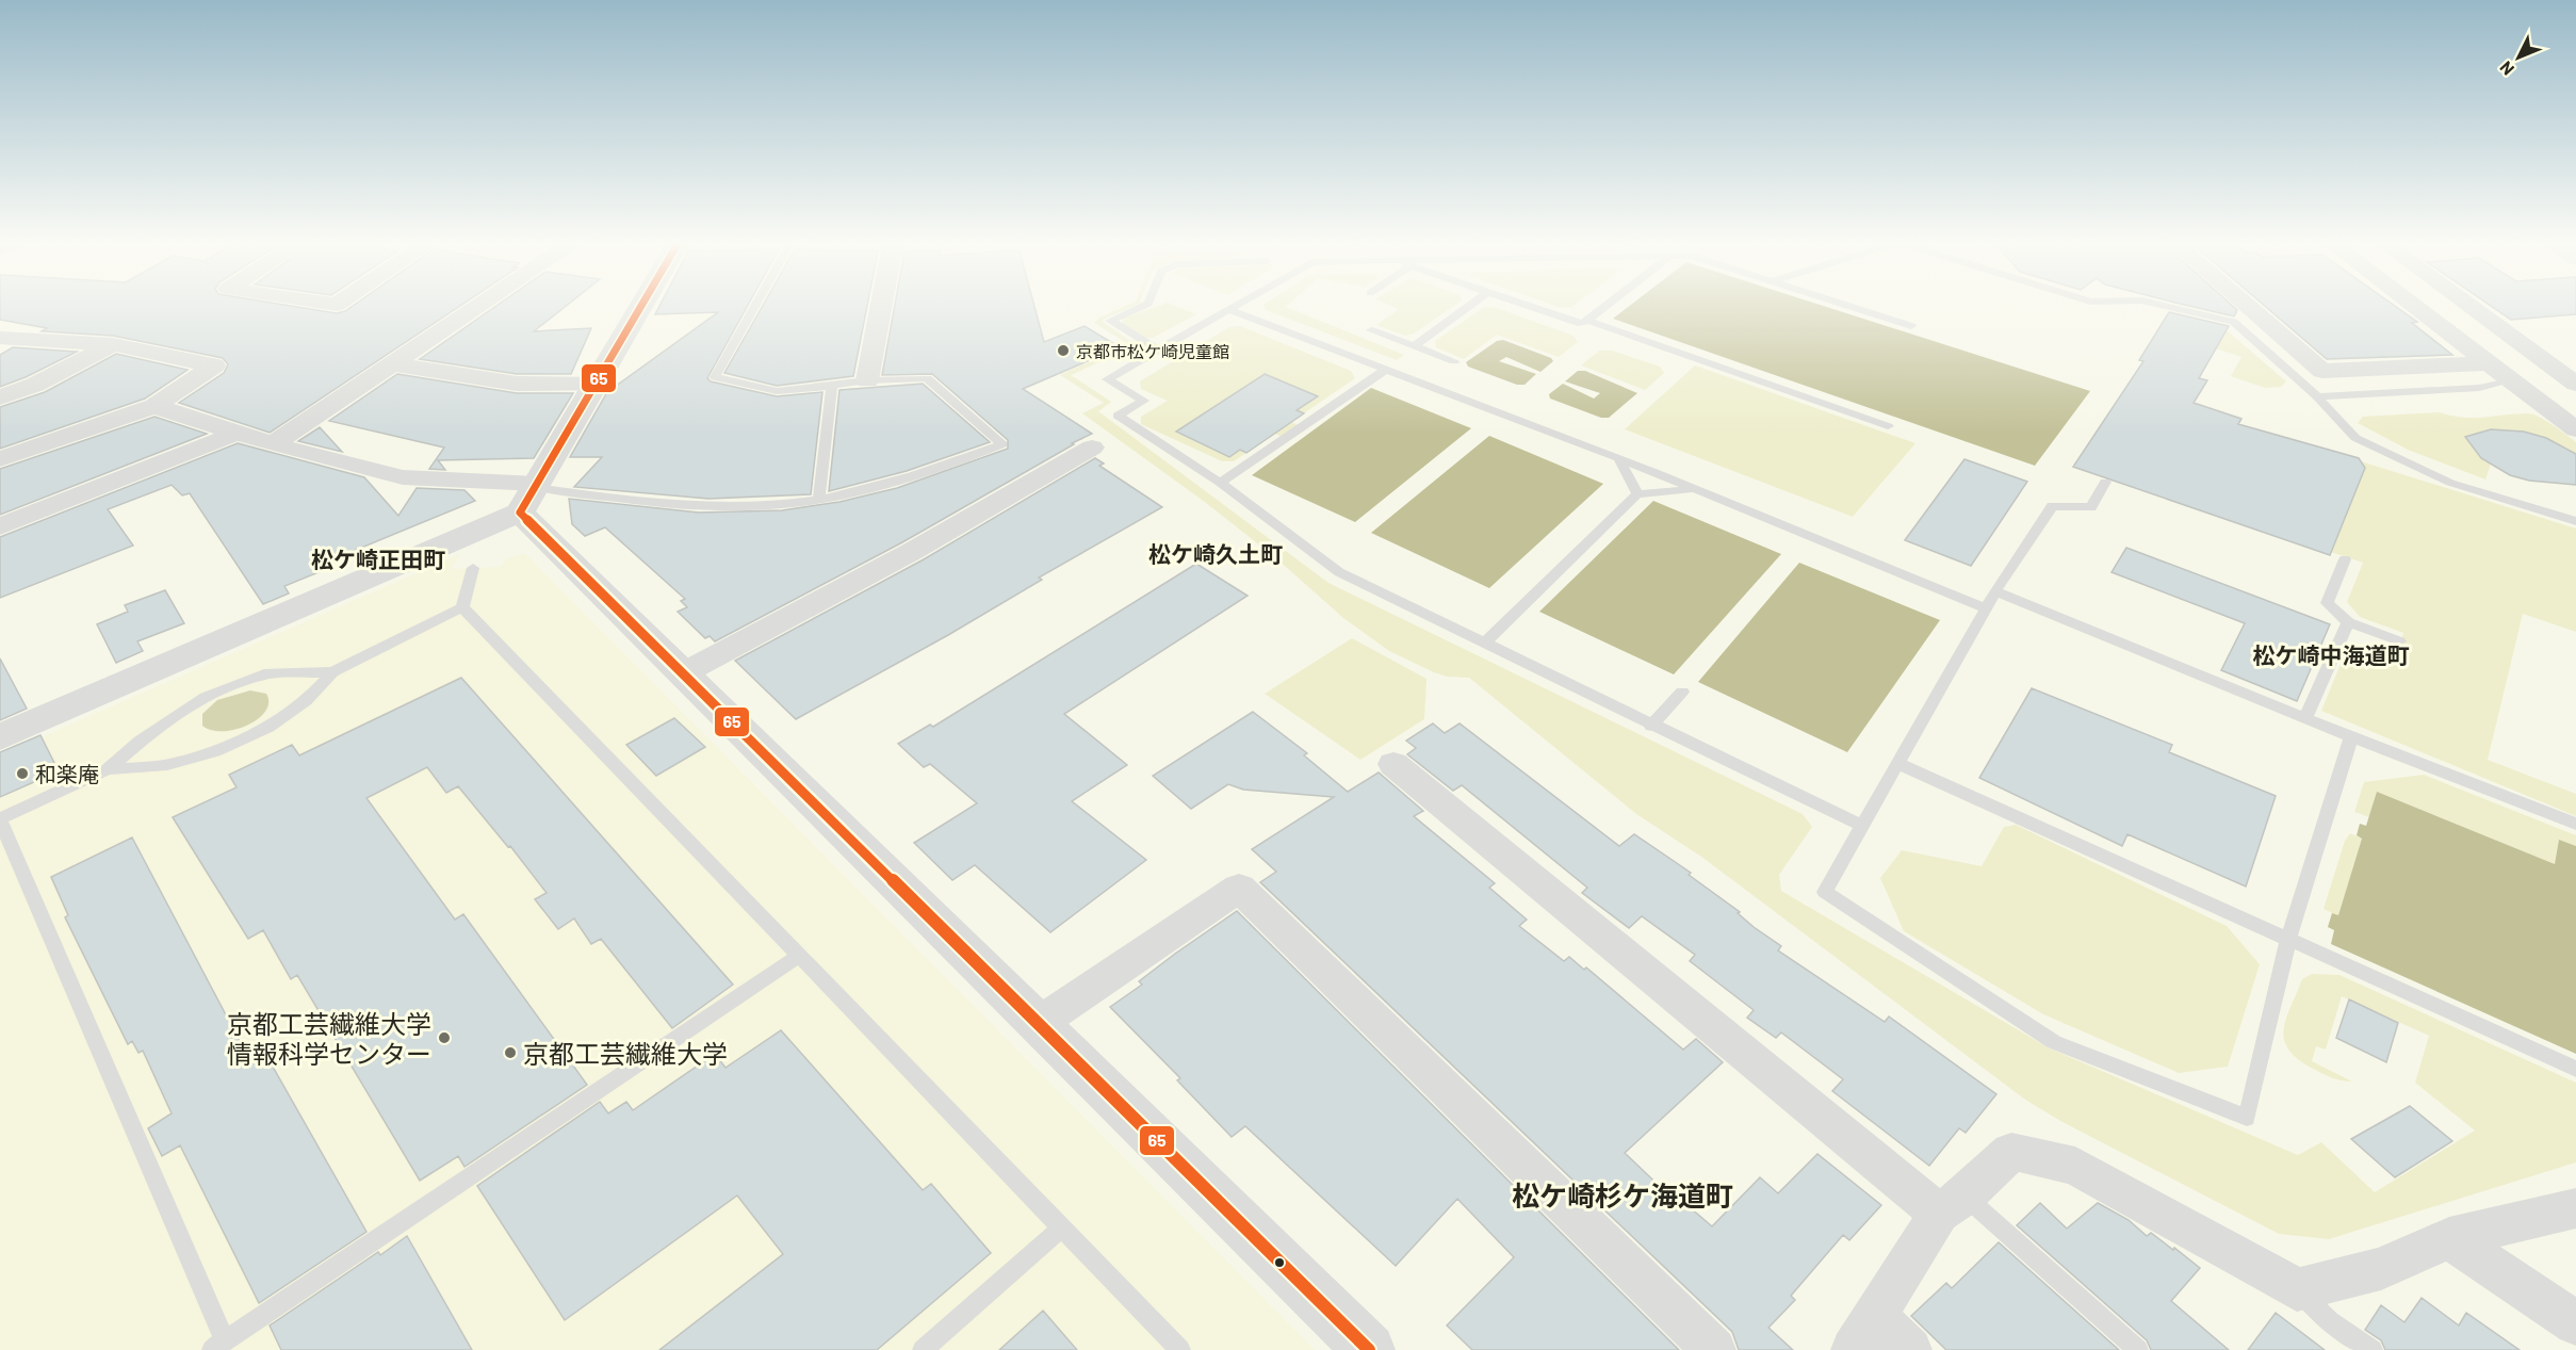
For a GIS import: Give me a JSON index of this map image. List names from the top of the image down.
{
  "districts": [
    "松ケ崎久土町",
    "松ケ崎正田町",
    "松ケ崎中海道町",
    "松ケ崎杉ケ海道町"
  ],
  "places": [
    "京都市松ケ崎児童館",
    "和楽庵",
    "京都工芸繊維大学 情報科学センター",
    "京都工芸繊維大学"
  ],
  "lines": ["transit line 65"],
  "north": "bottom left"
}
